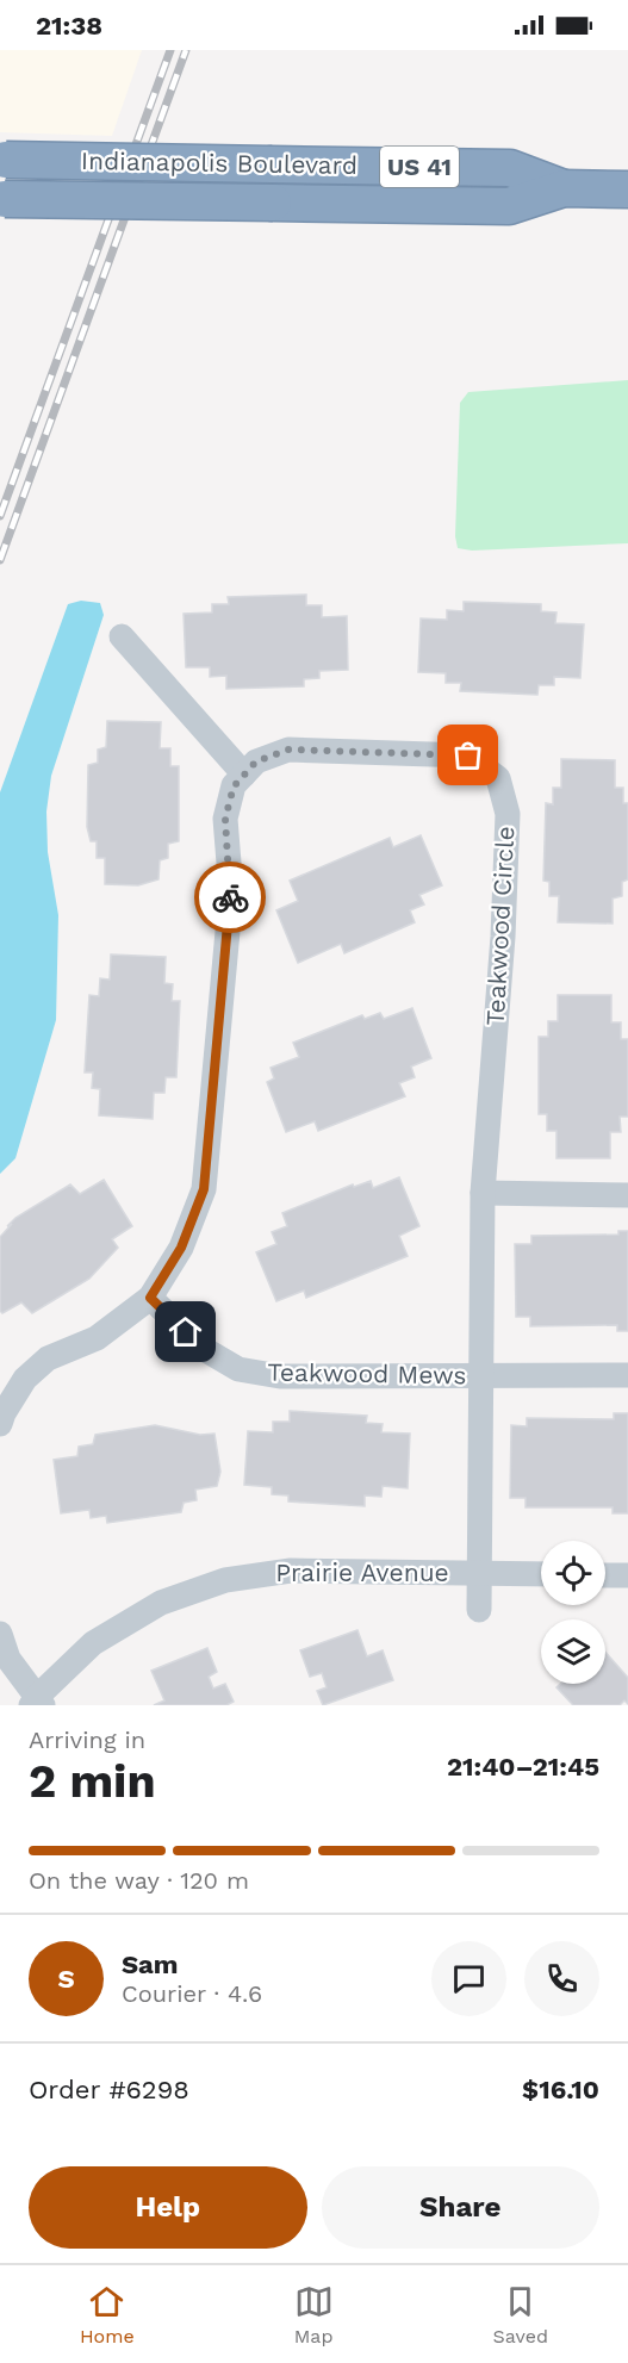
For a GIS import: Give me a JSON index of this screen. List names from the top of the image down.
{
  "streets": {
    "highway": ["Indianapolis Boulevard", "US 41"],
    "street": ["Teakwood Circle", "Teakwood Mews", "Prairie Avenue"]
  },
  "crossings": [
    ["Teakwood Circle", "Teakwood Mews"],
    ["Teakwood Circle", "Prairie Avenue"]
  ],
  "page": {
    "status": "21:38",
    "heading": ["2 min", "Arriving in", "21:40–21:45"],
    "panel": [
      "Sam",
      "Courier · 4.6",
      "Order #6298",
      "$16.10"
    ],
    "bar": "On the way · 120 m",
    "round": "S",
    "buttons": ["Help", "Share"],
    "tabs": ["Home", "Map", "Saved"]
  }
}
